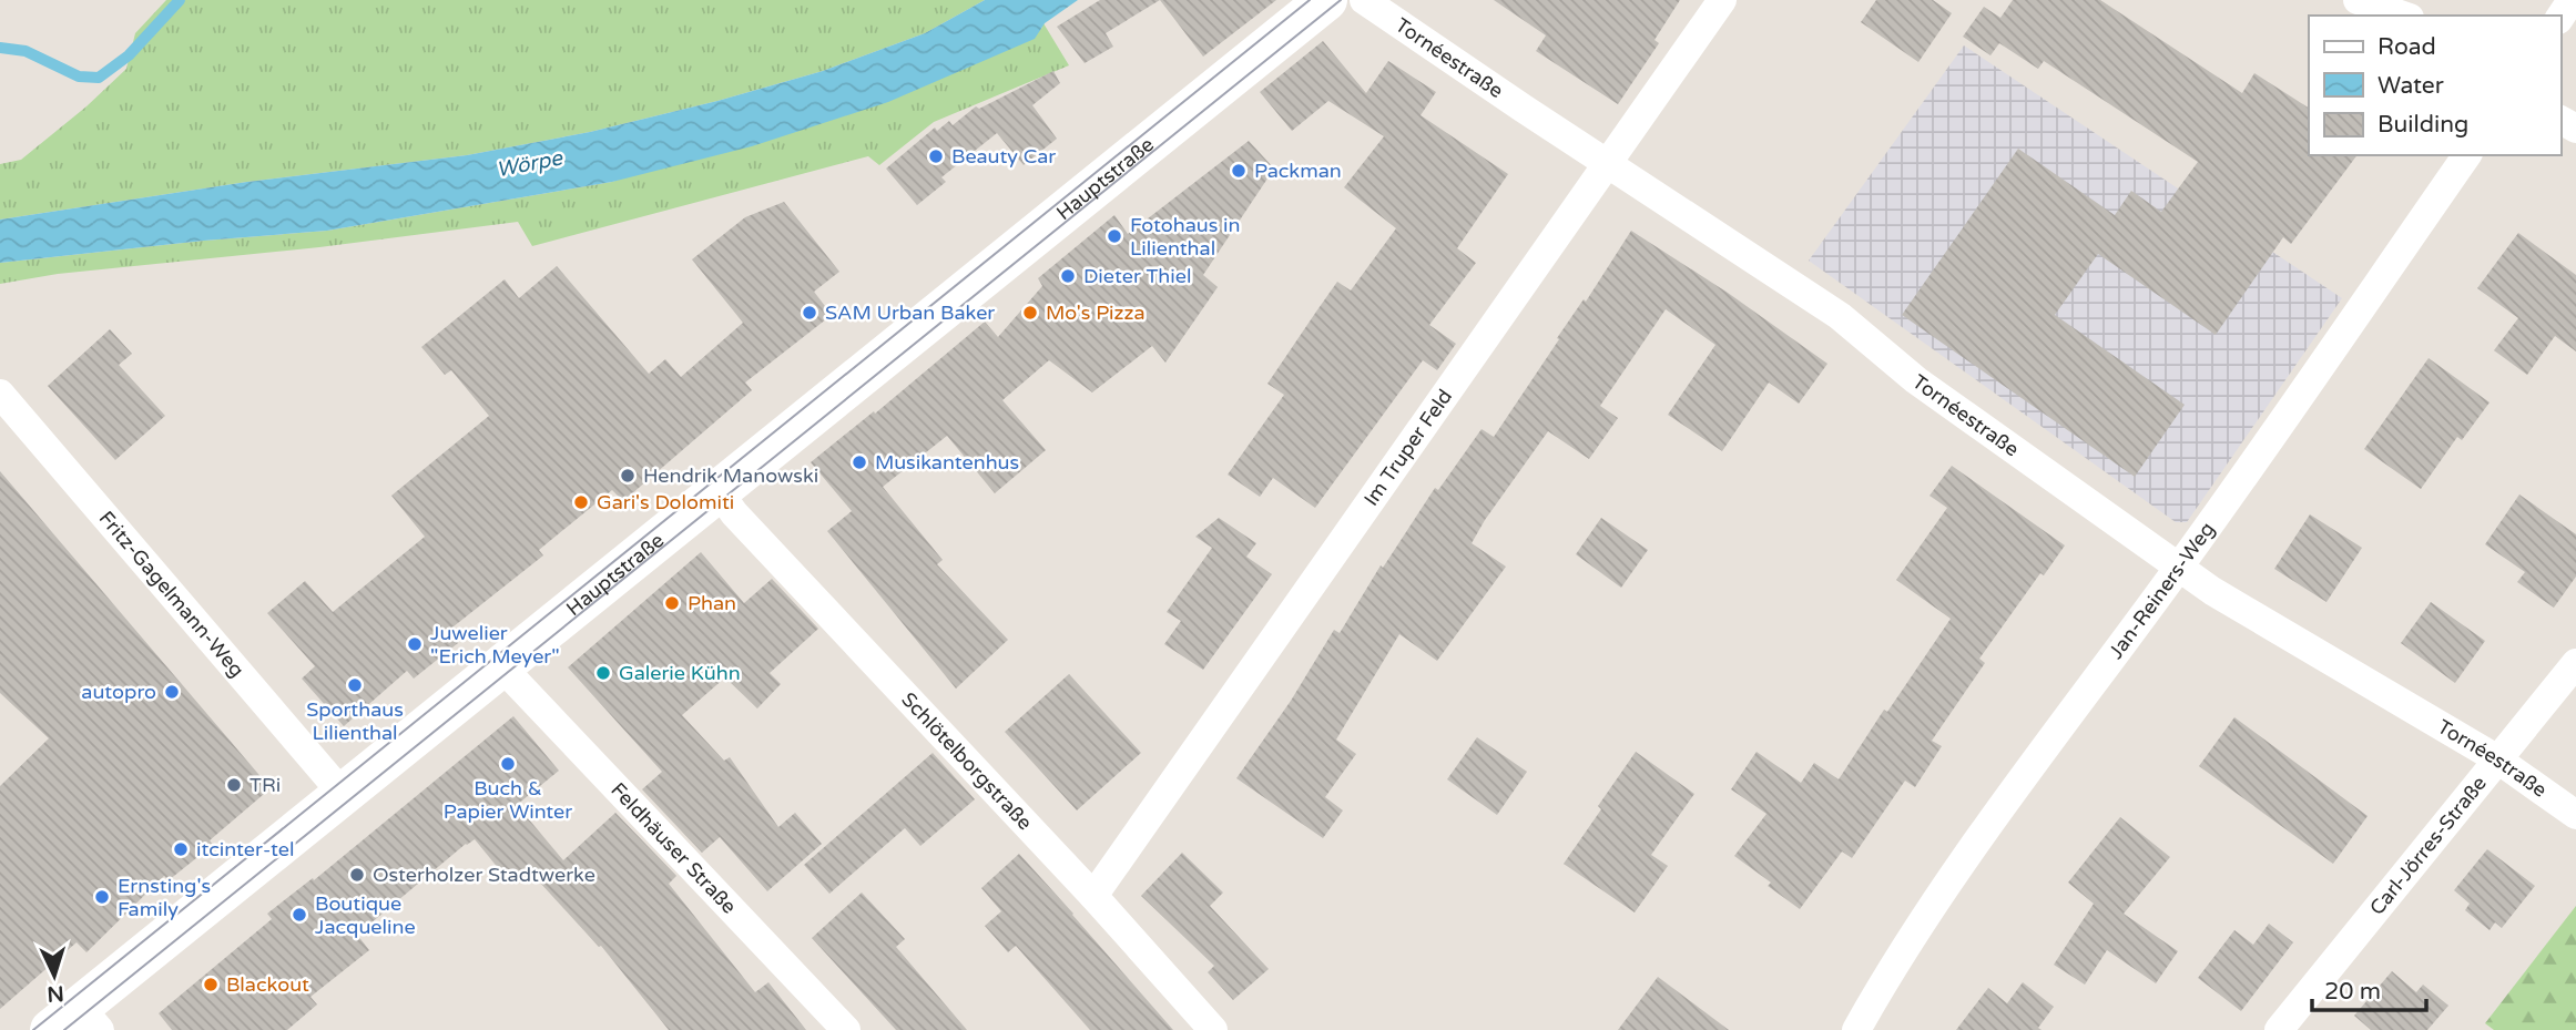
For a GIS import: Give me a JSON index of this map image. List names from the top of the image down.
{
  "streets": {
    "street": [
      "Tornéestraße",
      "Hauptstraße",
      "Im Truper Feld",
      "Jan-Reiners-Weg",
      "Fritz-Gagelmann-Weg",
      "Schlötelborgstraße",
      "Carl-Jörres-Straße",
      "Feldhäuser Straße"
    ]
  },
  "crossings": [
    ["Tornéestraße", "Im Truper Feld"],
    ["Tornéestraße", "Jan-Reiners-Weg"],
    ["Tornéestraße", "Carl-Jörres-Straße"],
    ["Hauptstraße", "Fritz-Gagelmann-Weg"],
    ["Hauptstraße", "Schlötelborgstraße"],
    ["Hauptstraße", "Feldhäuser Straße"],
    ["Im Truper Feld", "Schlötelborgstraße"]
  ],
  "water": ["Wörpe"],
  "places": [
    "Beauty Car",
    "Packman",
    "Fotohaus in Lilienthal",
    "Dieter Thiel",
    "SAM Urban Baker",
    "Mo's Pizza",
    "Musikantenhus",
    "Hendrik Manowski",
    "Gari's Dolomiti",
    "Phan",
    "Juwelier \"Erich Meyer\"",
    "Galerie Kühn",
    "Sporthaus Lilienthal",
    "autopro",
    "Buch & Papier Winter",
    "TRi",
    "itcinter-tel",
    "Osterholzer Stadtwerke",
    "Ernsting's Family",
    "Boutique Jacqueline",
    "Blackout"
  ],
  "legend": ["Road", "Water", "Building"],
  "scale_bar": "20 m",
  "north": "bottom"
}
